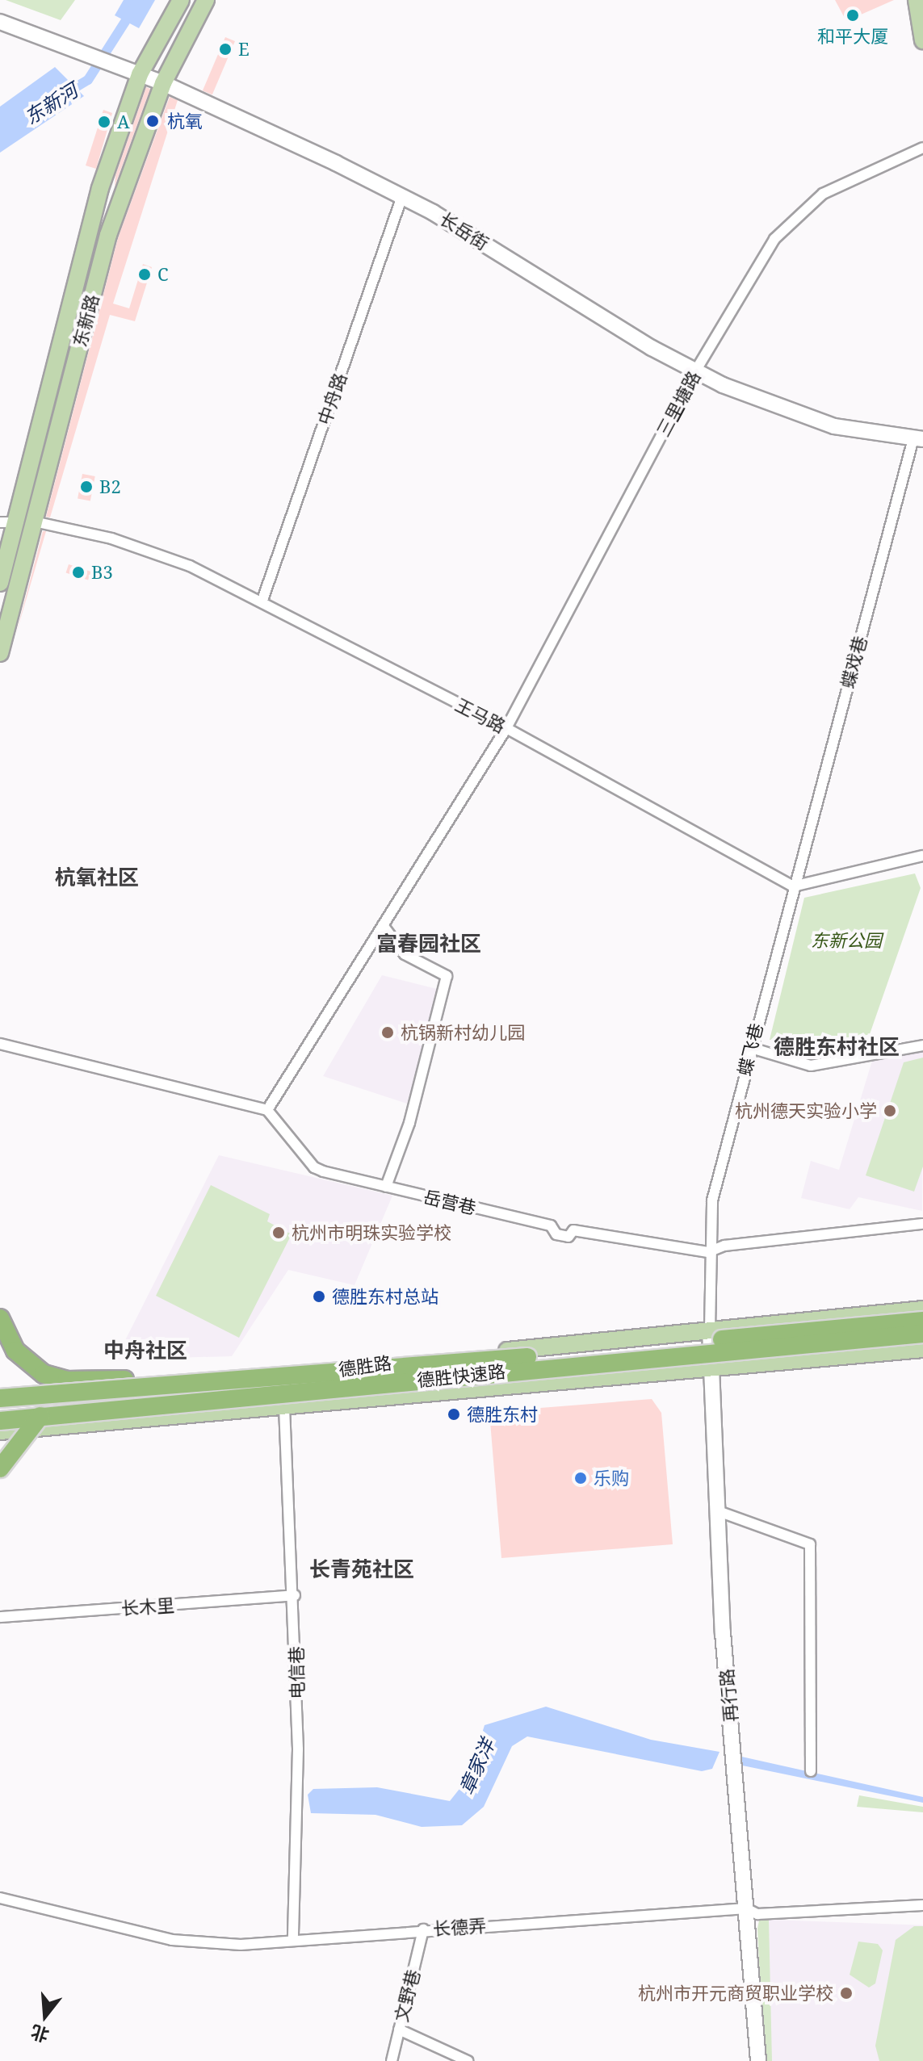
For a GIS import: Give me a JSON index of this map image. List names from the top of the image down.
{
  "streets": {
    "highway": ["德胜快速路"],
    "main road": ["东新路", "德胜路"],
    "street": [
      "长岳街",
      "中舟路",
      "三里塘路",
      "蝶戏巷",
      "王马路",
      "蝶飞巷",
      "岳营巷",
      "长木里",
      "电信巷",
      "再行路",
      "长德弄",
      "文野巷"
    ]
  },
  "crossings": [
    ["长岳街", "东新路"],
    ["长岳街", "中舟路"],
    ["长岳街", "三里塘路"],
    ["长岳街", "蝶戏巷"],
    ["东新路", "王马路"],
    ["中舟路", "王马路"],
    ["三里塘路", "王马路"],
    ["三里塘路", "岳营巷"],
    ["蝶戏巷", "王马路"],
    ["蝶戏巷", "蝶飞巷"],
    ["王马路", "蝶飞巷"],
    ["蝶飞巷", "岳营巷"],
    ["蝶飞巷", "德胜路"],
    ["蝶飞巷", "再行路"],
    ["德胜路", "电信巷"],
    ["德胜路", "再行路"],
    ["长木里", "电信巷"],
    ["电信巷", "长德弄"],
    ["再行路", "长德弄"],
    ["长德弄", "文野巷"]
  ],
  "districts": [
    "杭氧社区",
    "富春园社区",
    "德胜东村社区",
    "中舟社区",
    "长青苑社区"
  ],
  "water": ["东新河", "章家洋"],
  "parks": ["东新公园"],
  "places": [
    "和平大厦",
    "E",
    "杭氧",
    "A",
    "C",
    "B2",
    "B3",
    "杭锅新村幼儿园",
    "杭州德天实验小学",
    "杭州市明珠实验学校",
    "德胜东村总站",
    "德胜东村",
    "乐购",
    "杭州市开元商贸职业学校"
  ],
  "north": "bottom"
}
